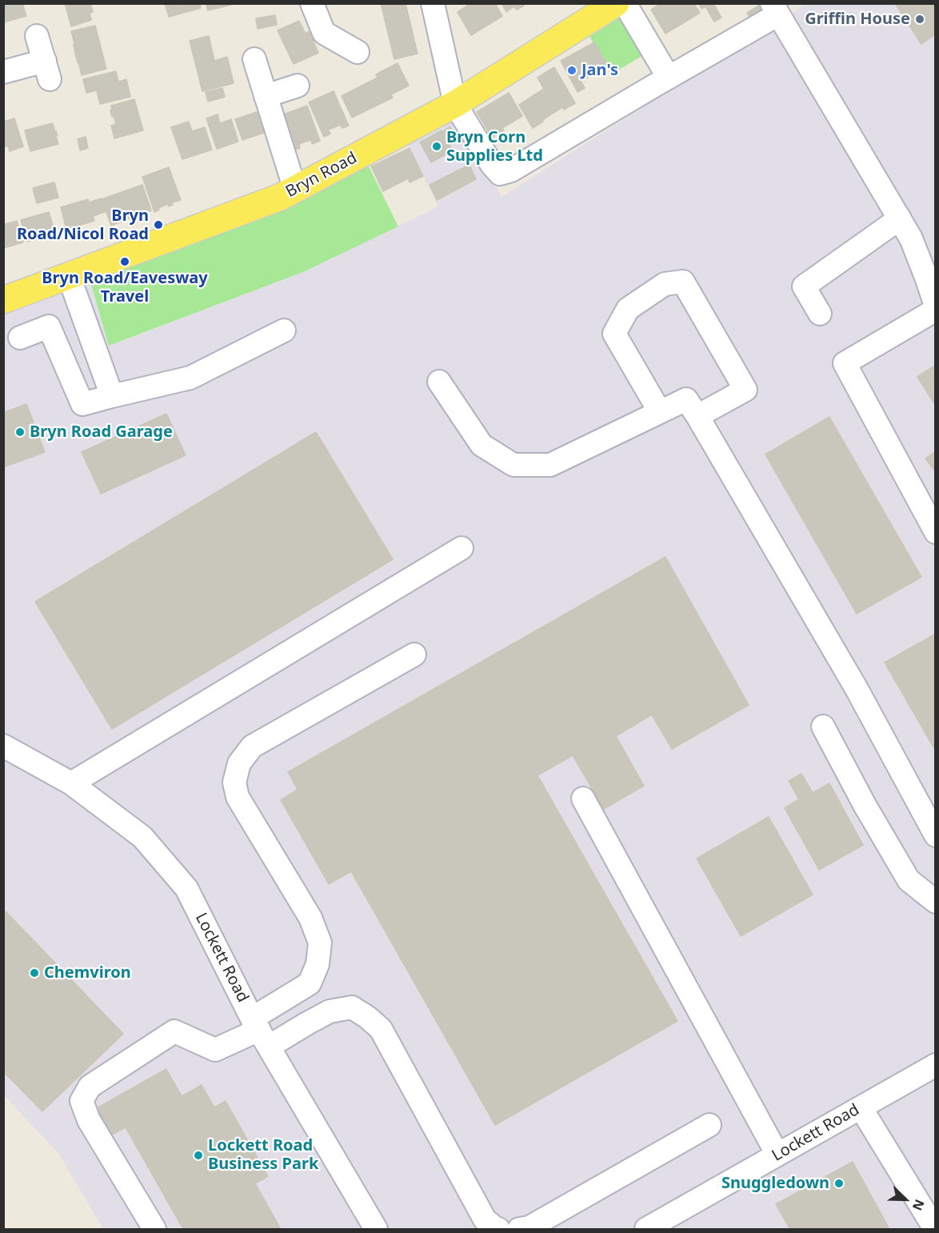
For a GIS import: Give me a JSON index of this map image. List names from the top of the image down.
{
  "streets": {
    "main road": ["Bryn Road"],
    "street": ["Lockett Road"]
  },
  "places": [
    "Griffin House",
    "Jan's",
    "Bryn Corn Supplies Ltd",
    "Bryn Road/Nicol Road",
    "Bryn Road/Eavesway Travel",
    "Bryn Road Garage",
    "Chemviron",
    "Lockett Road Business Park",
    "Snuggledown"
  ],
  "north": "bottom right"
}
